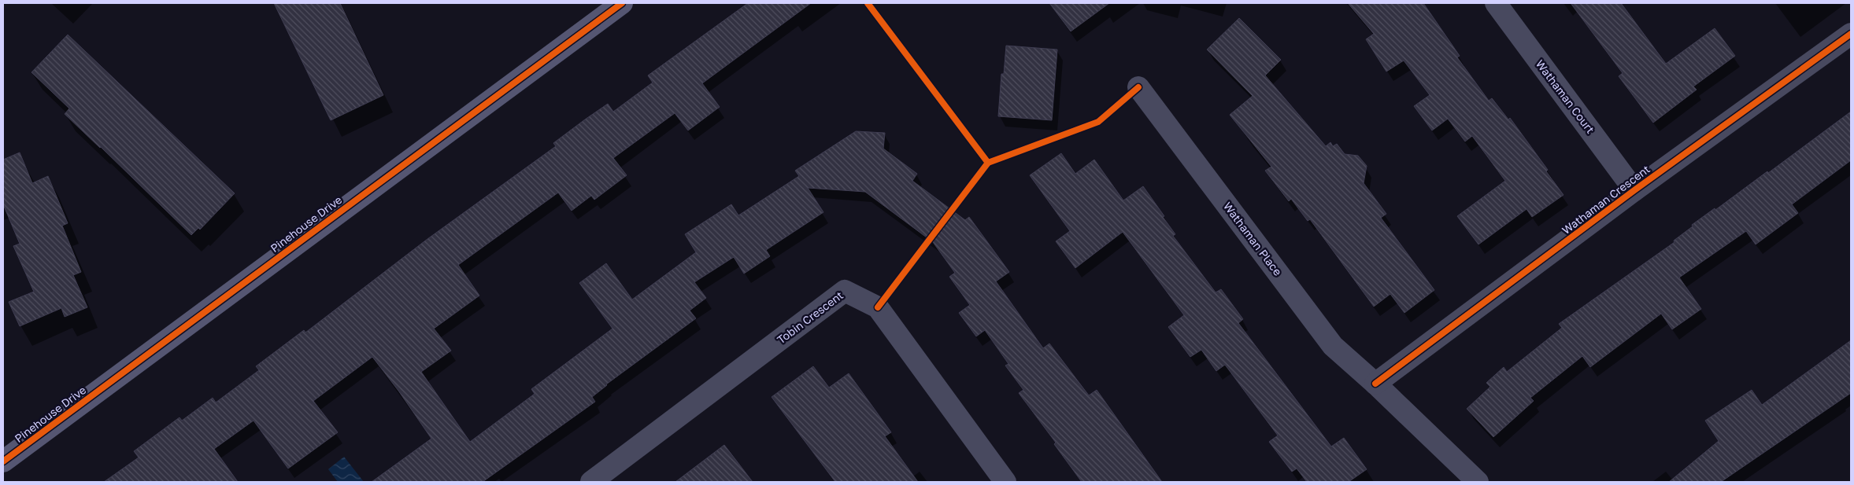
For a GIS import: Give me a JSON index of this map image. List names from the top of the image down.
{
  "streets": {
    "street": [
      "Wathaman Court",
      "Wathaman Crescent",
      "Pinehouse Drive",
      "Wathaman Place",
      "Tobin Crescent"
    ]
  },
  "crossings": [
    ["Wathaman Court", "Wathaman Crescent"],
    ["Wathaman Crescent", "Wathaman Place"]
  ]
}
